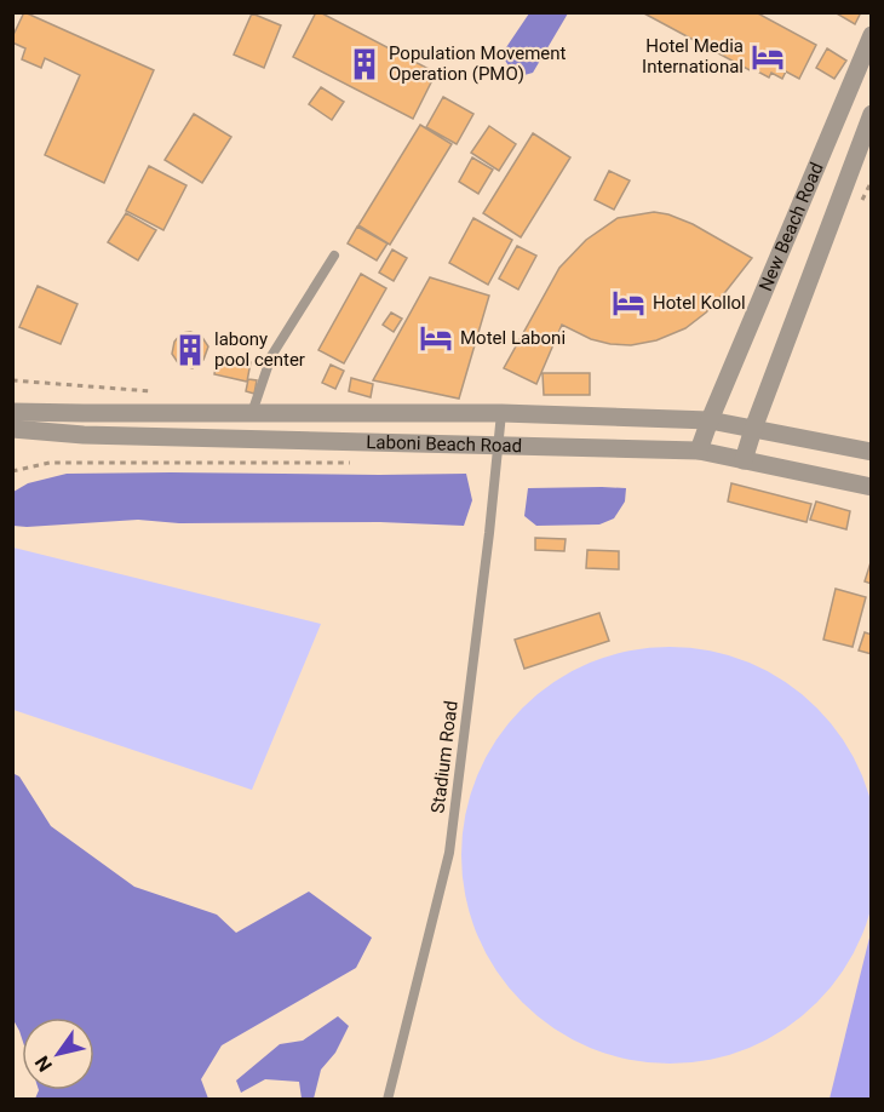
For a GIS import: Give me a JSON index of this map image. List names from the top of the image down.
{
  "streets": {
    "street": ["New Beach Road", "Laboni Beach Road"],
    "lane": ["Stadium Road"]
  },
  "crossings": [
    ["New Beach Road", "Laboni Beach Road"],
    ["Laboni Beach Road", "Stadium Road"]
  ],
  "places": {
    "hotel": ["Hotel Media International", "Hotel Kollol", "Motel Laboni"],
    "building": ["Population Movement Operation (PMO)", "labony pool center"]
  },
  "north": "bottom left"
}
